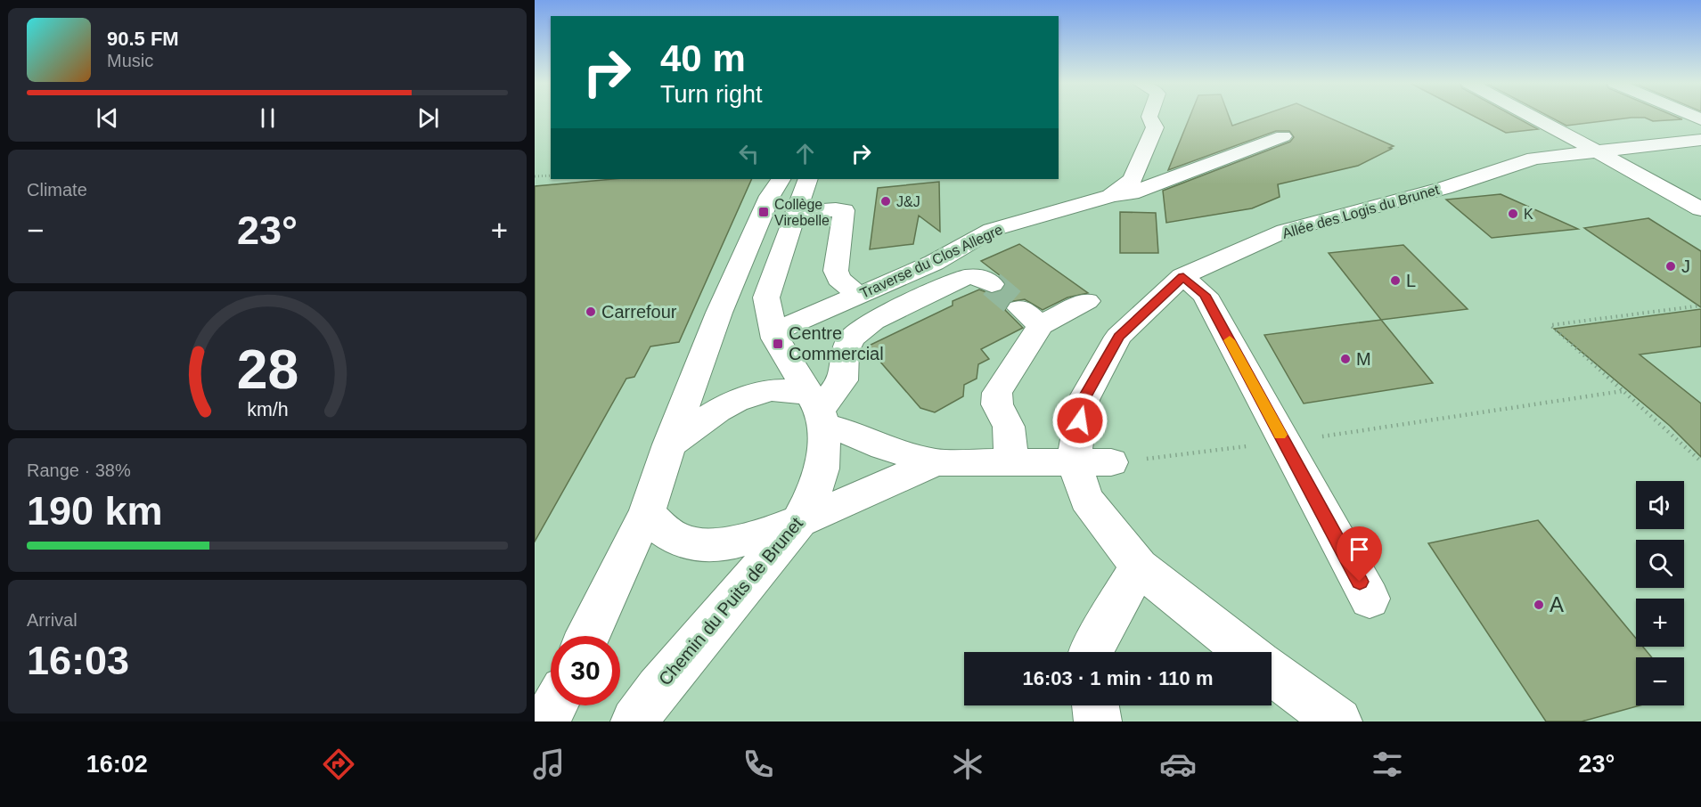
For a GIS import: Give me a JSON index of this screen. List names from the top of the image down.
{
  "streets": {
    "street": ["Allée des Logis du Brunet", "Traverse du Clos Allegre", "Chemin du Puits de Brunet"]
  },
  "places": {
    "other": [
      "J&J",
      "K",
      "J",
      "L",
      "Carrefour",
      "M",
      "A"
    ],
    "transit": ["Collège Virebelle", "Centre Commercial"]
  },
  "page": {
    "turn": ["40 m", "Turn right"],
    "song": ["90.5 FM", "Music"],
    "tile": [
      "Climate",
      ["Range · 38%", "190 km"],
      ["Arrival", "16:03"]
    ],
    "heat": ["−", "23°", "+"],
    "map_buttons": ["+", "−"],
    "limit": "30",
    "trip": "16:03 · 1 min · 110 m",
    "tabs": ["16:02", "23°"],
    "gauge": ["28", "km/h"]
  }
}
